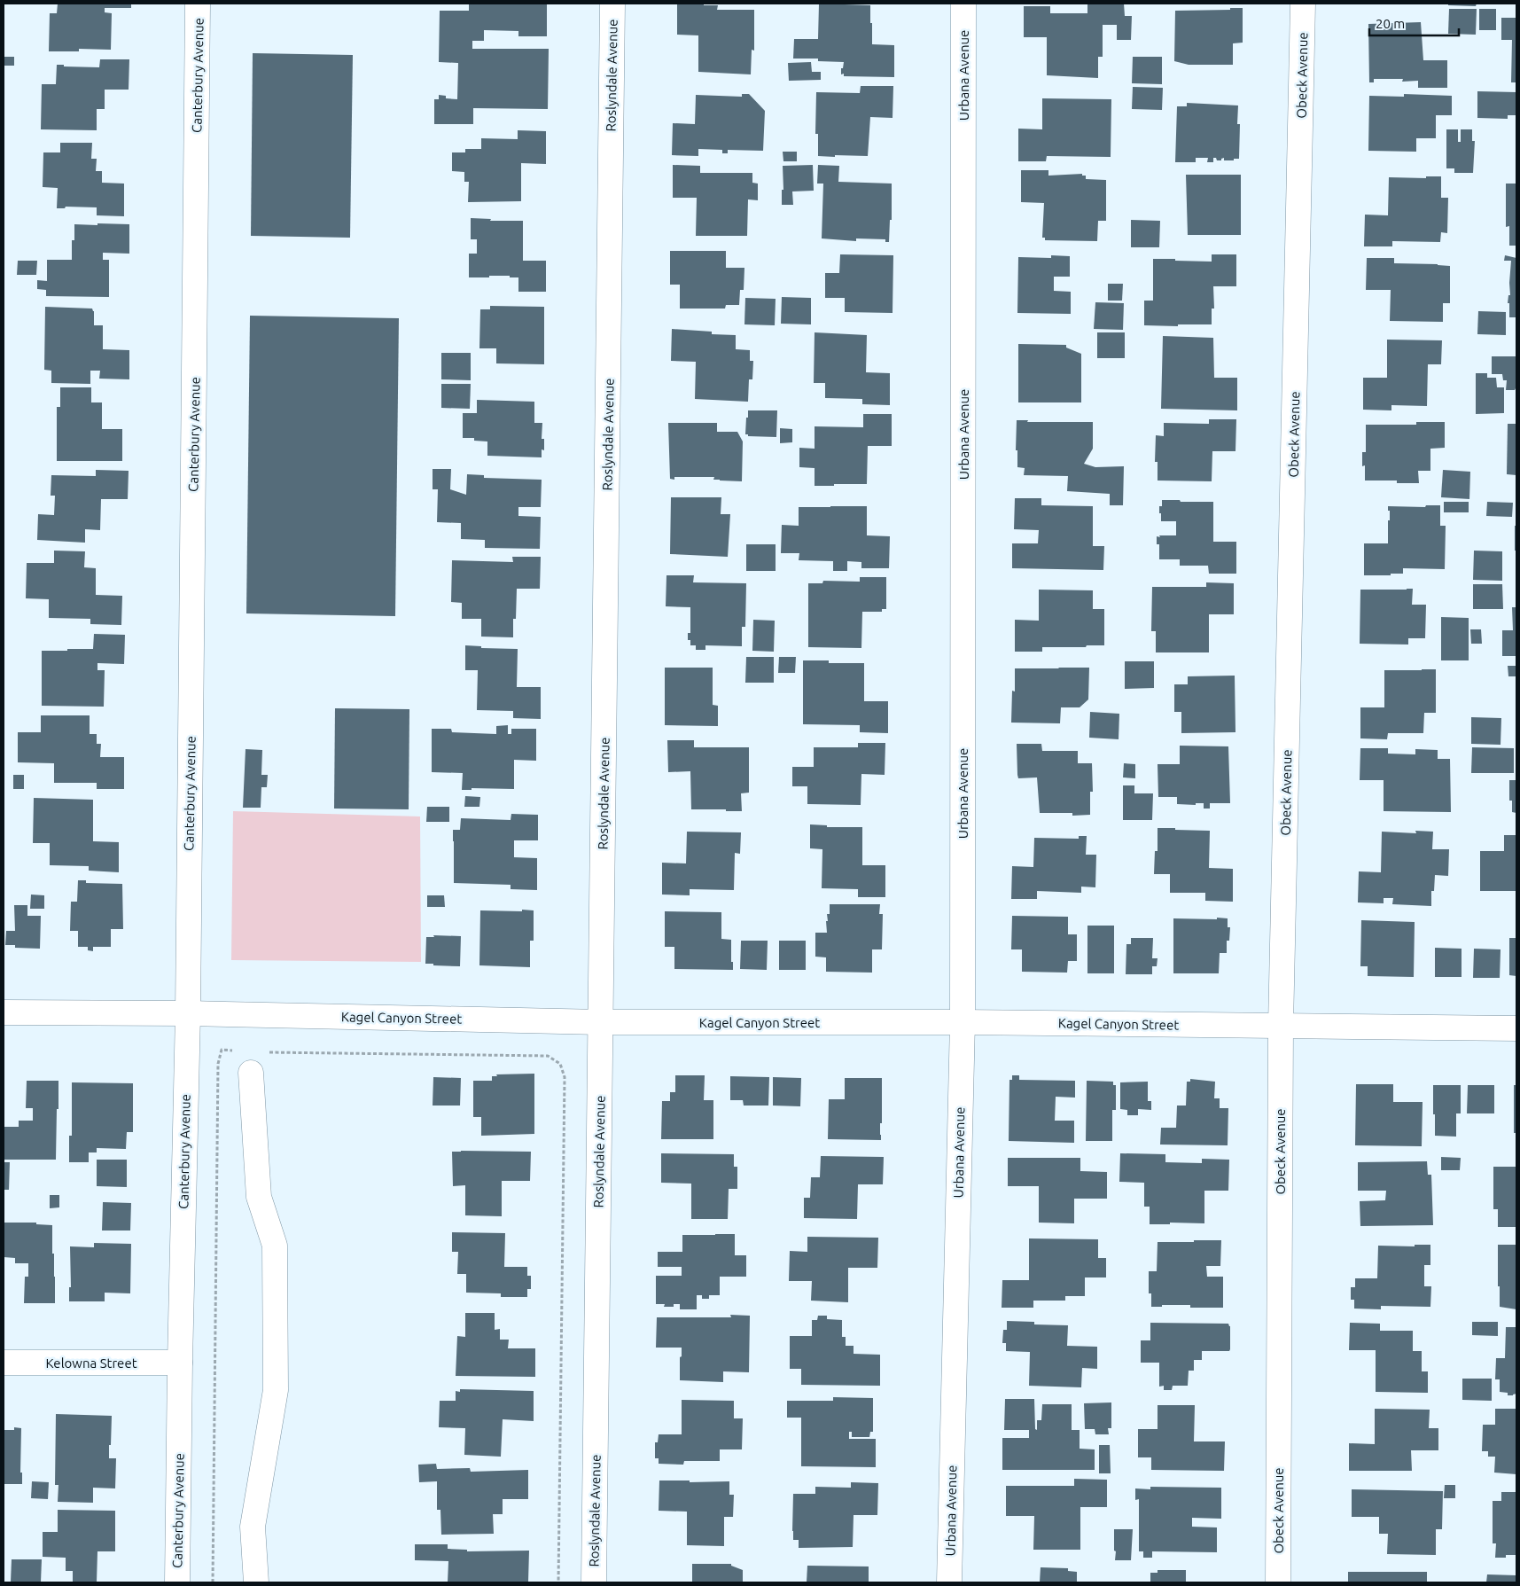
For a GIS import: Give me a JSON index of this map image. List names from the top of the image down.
{
  "streets": {
    "street": [
      "Canterbury Avenue",
      "Roslyndale Avenue",
      "Urbana Avenue",
      "Obeck Avenue",
      "Kagel Canyon Street",
      "Kelowna Street"
    ]
  },
  "crossings": [
    ["Canterbury Avenue", "Kagel Canyon Street"],
    ["Canterbury Avenue", "Kelowna Street"],
    ["Roslyndale Avenue", "Kagel Canyon Street"],
    ["Urbana Avenue", "Kagel Canyon Street"],
    ["Obeck Avenue", "Kagel Canyon Street"]
  ],
  "scale_bar": "20 m"
}
